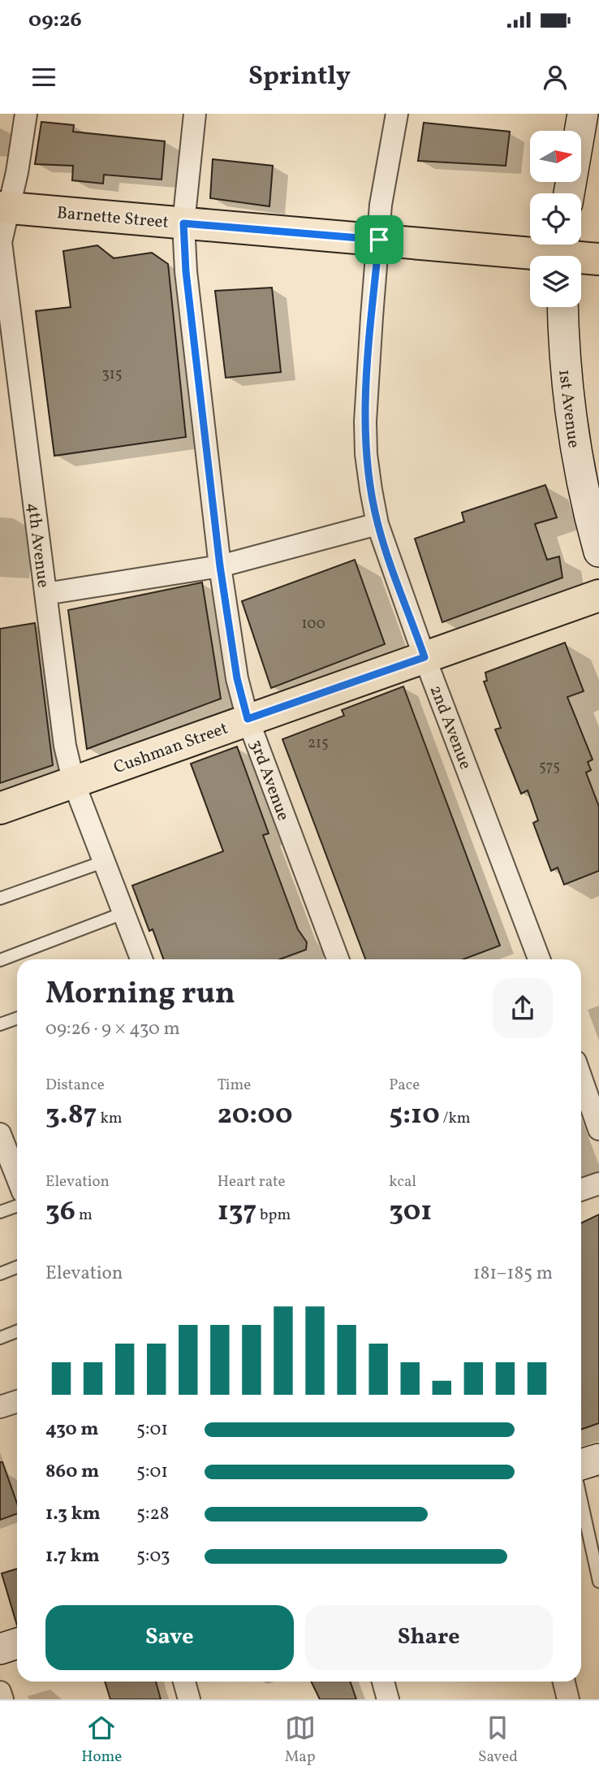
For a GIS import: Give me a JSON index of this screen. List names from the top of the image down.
{
  "streets": {
    "main road": ["Barnette Street", "1st Avenue", "Cushman Street"],
    "street": ["4th Avenue", "2nd Avenue", "3rd Avenue"]
  },
  "crossings": [
    ["Barnette Street", "4th Avenue"],
    ["Barnette Street", "2nd Avenue"],
    ["Barnette Street", "3rd Avenue"],
    ["4th Avenue", "Cushman Street"],
    ["2nd Avenue", "Cushman Street"],
    ["Cushman Street", "3rd Avenue"]
  ],
  "house_numbers": [
    "315",
    "100",
    "215",
    "575"
  ],
  "north": "right",
  "page": {
    "status": "09:26",
    "header": "Sprintly",
    "heading": ["Morning run", "09:26 · 9 × 430 m"],
    "stats": [
      ["Distance", "3.87 km"],
      ["Time", "20:00"],
      ["Pace", "5:10 /km"],
      ["Elevation", "36 m"],
      ["Heart rate", "137 bpm"],
      ["kcal", "301"]
    ],
    "chart": ["Elevation", "181–185 m"],
    "list": [
      {
        "name": "430 m",
        "note": "5:01"
      },
      {
        "name": "860 m",
        "note": "5:01"
      },
      {
        "name": "1.3 km",
        "note": "5:28"
      },
      {
        "name": "1.7 km",
        "note": "5:03"
      }
    ],
    "buttons": ["Save", "Share"],
    "tabs": ["Home", "Map", "Saved"]
  }
}
